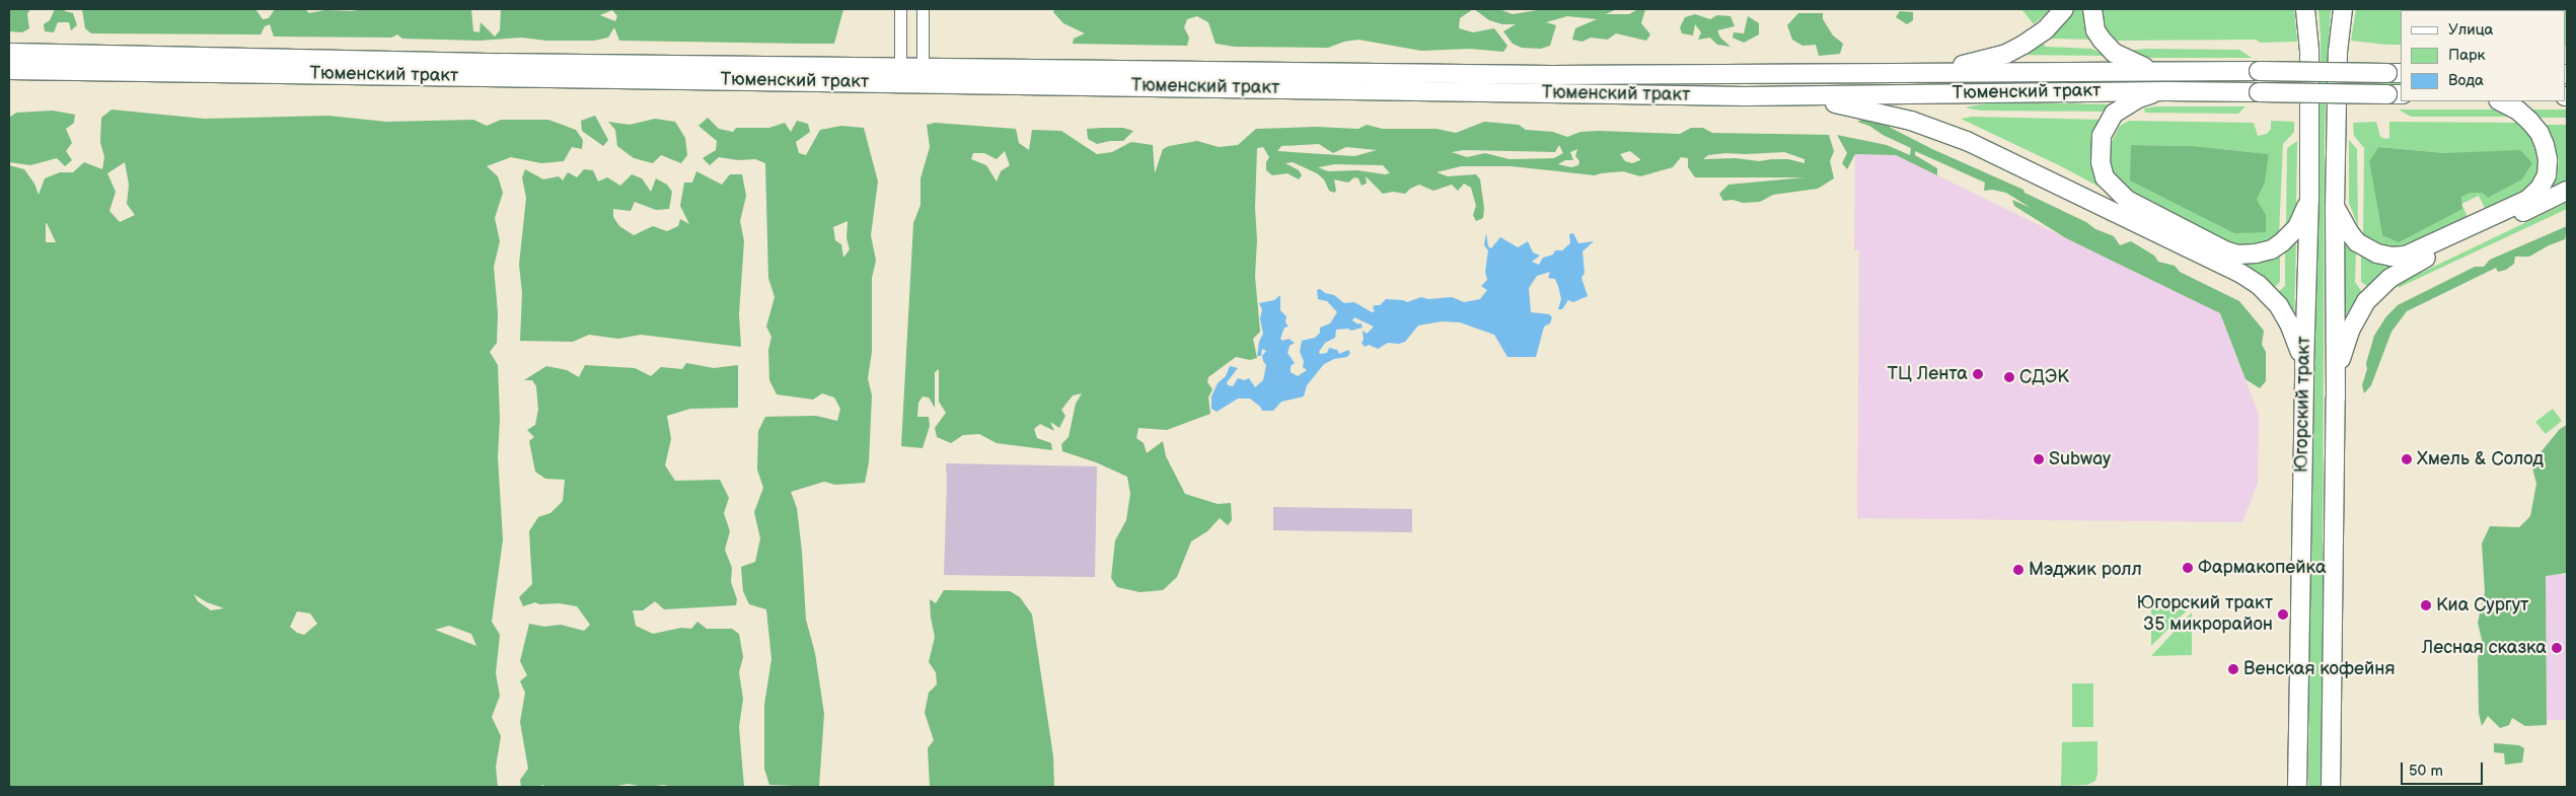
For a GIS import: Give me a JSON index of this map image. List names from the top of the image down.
{
  "streets": {
    "main road": ["Тюменский тракт", "Югорский тракт"]
  },
  "places": [
    "ТЦ Лента",
    "СДЭК",
    "Subway",
    "Хмель & Солод",
    "Фармакопейка",
    "Мэджик ролл",
    "Киа Сургут",
    "Югорский тракт 35 микрорайон",
    "Лесная сказка",
    "Венская кофейня"
  ],
  "legend": ["Улица", "Парк", "Вода"],
  "scale_bar": "50 m"
}
